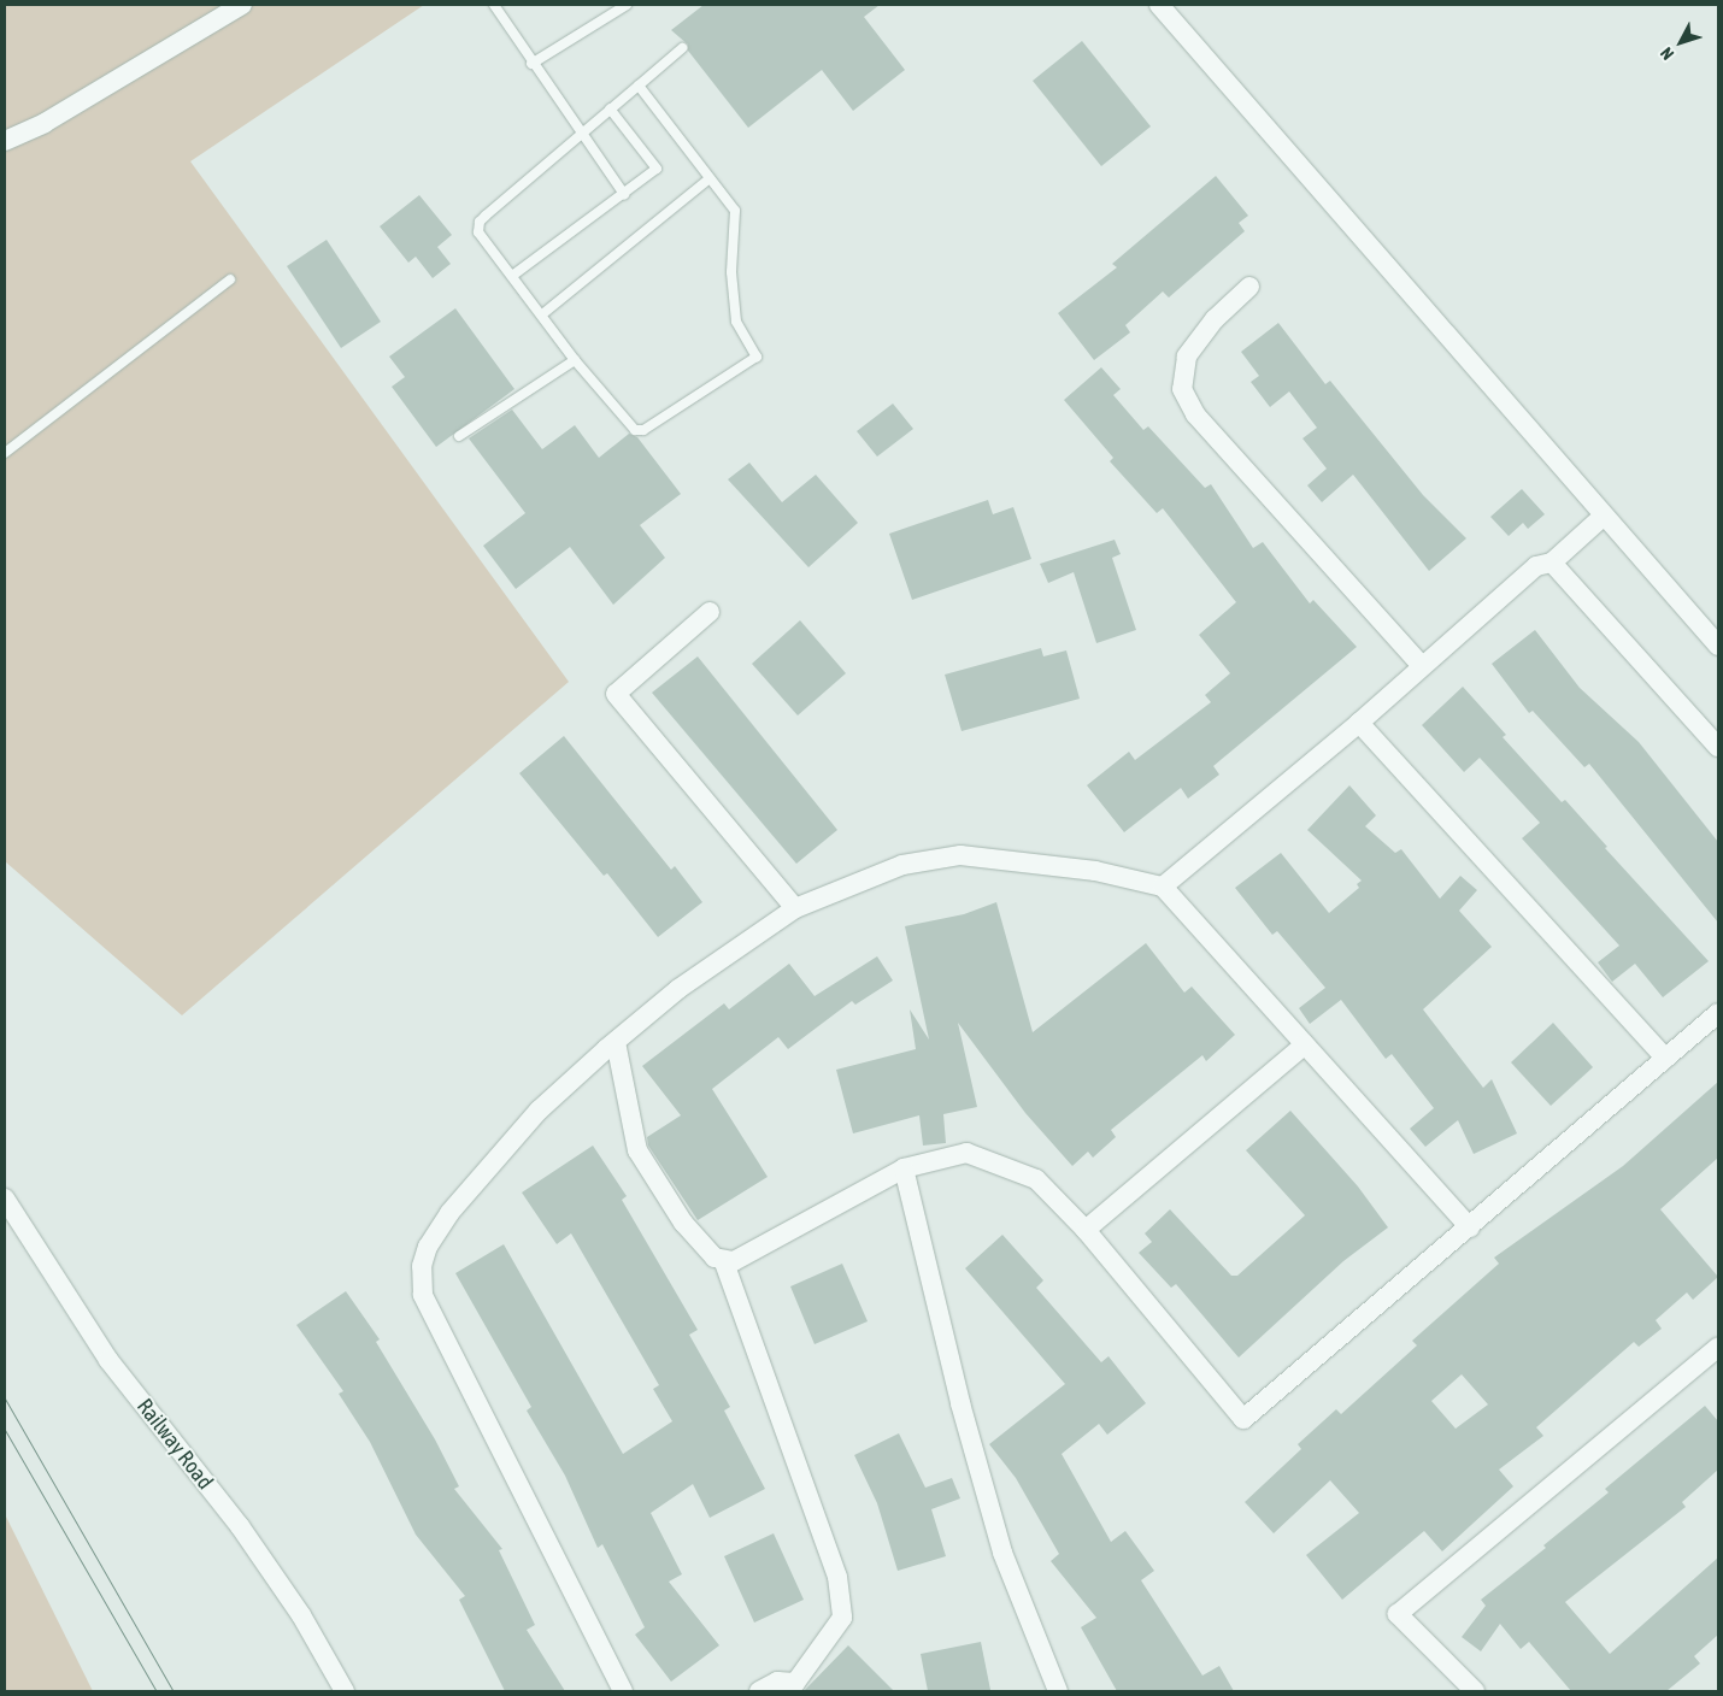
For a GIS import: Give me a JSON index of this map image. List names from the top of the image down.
{
  "streets": {
    "street": ["Railway Road"]
  },
  "north": "bottom left"
}
